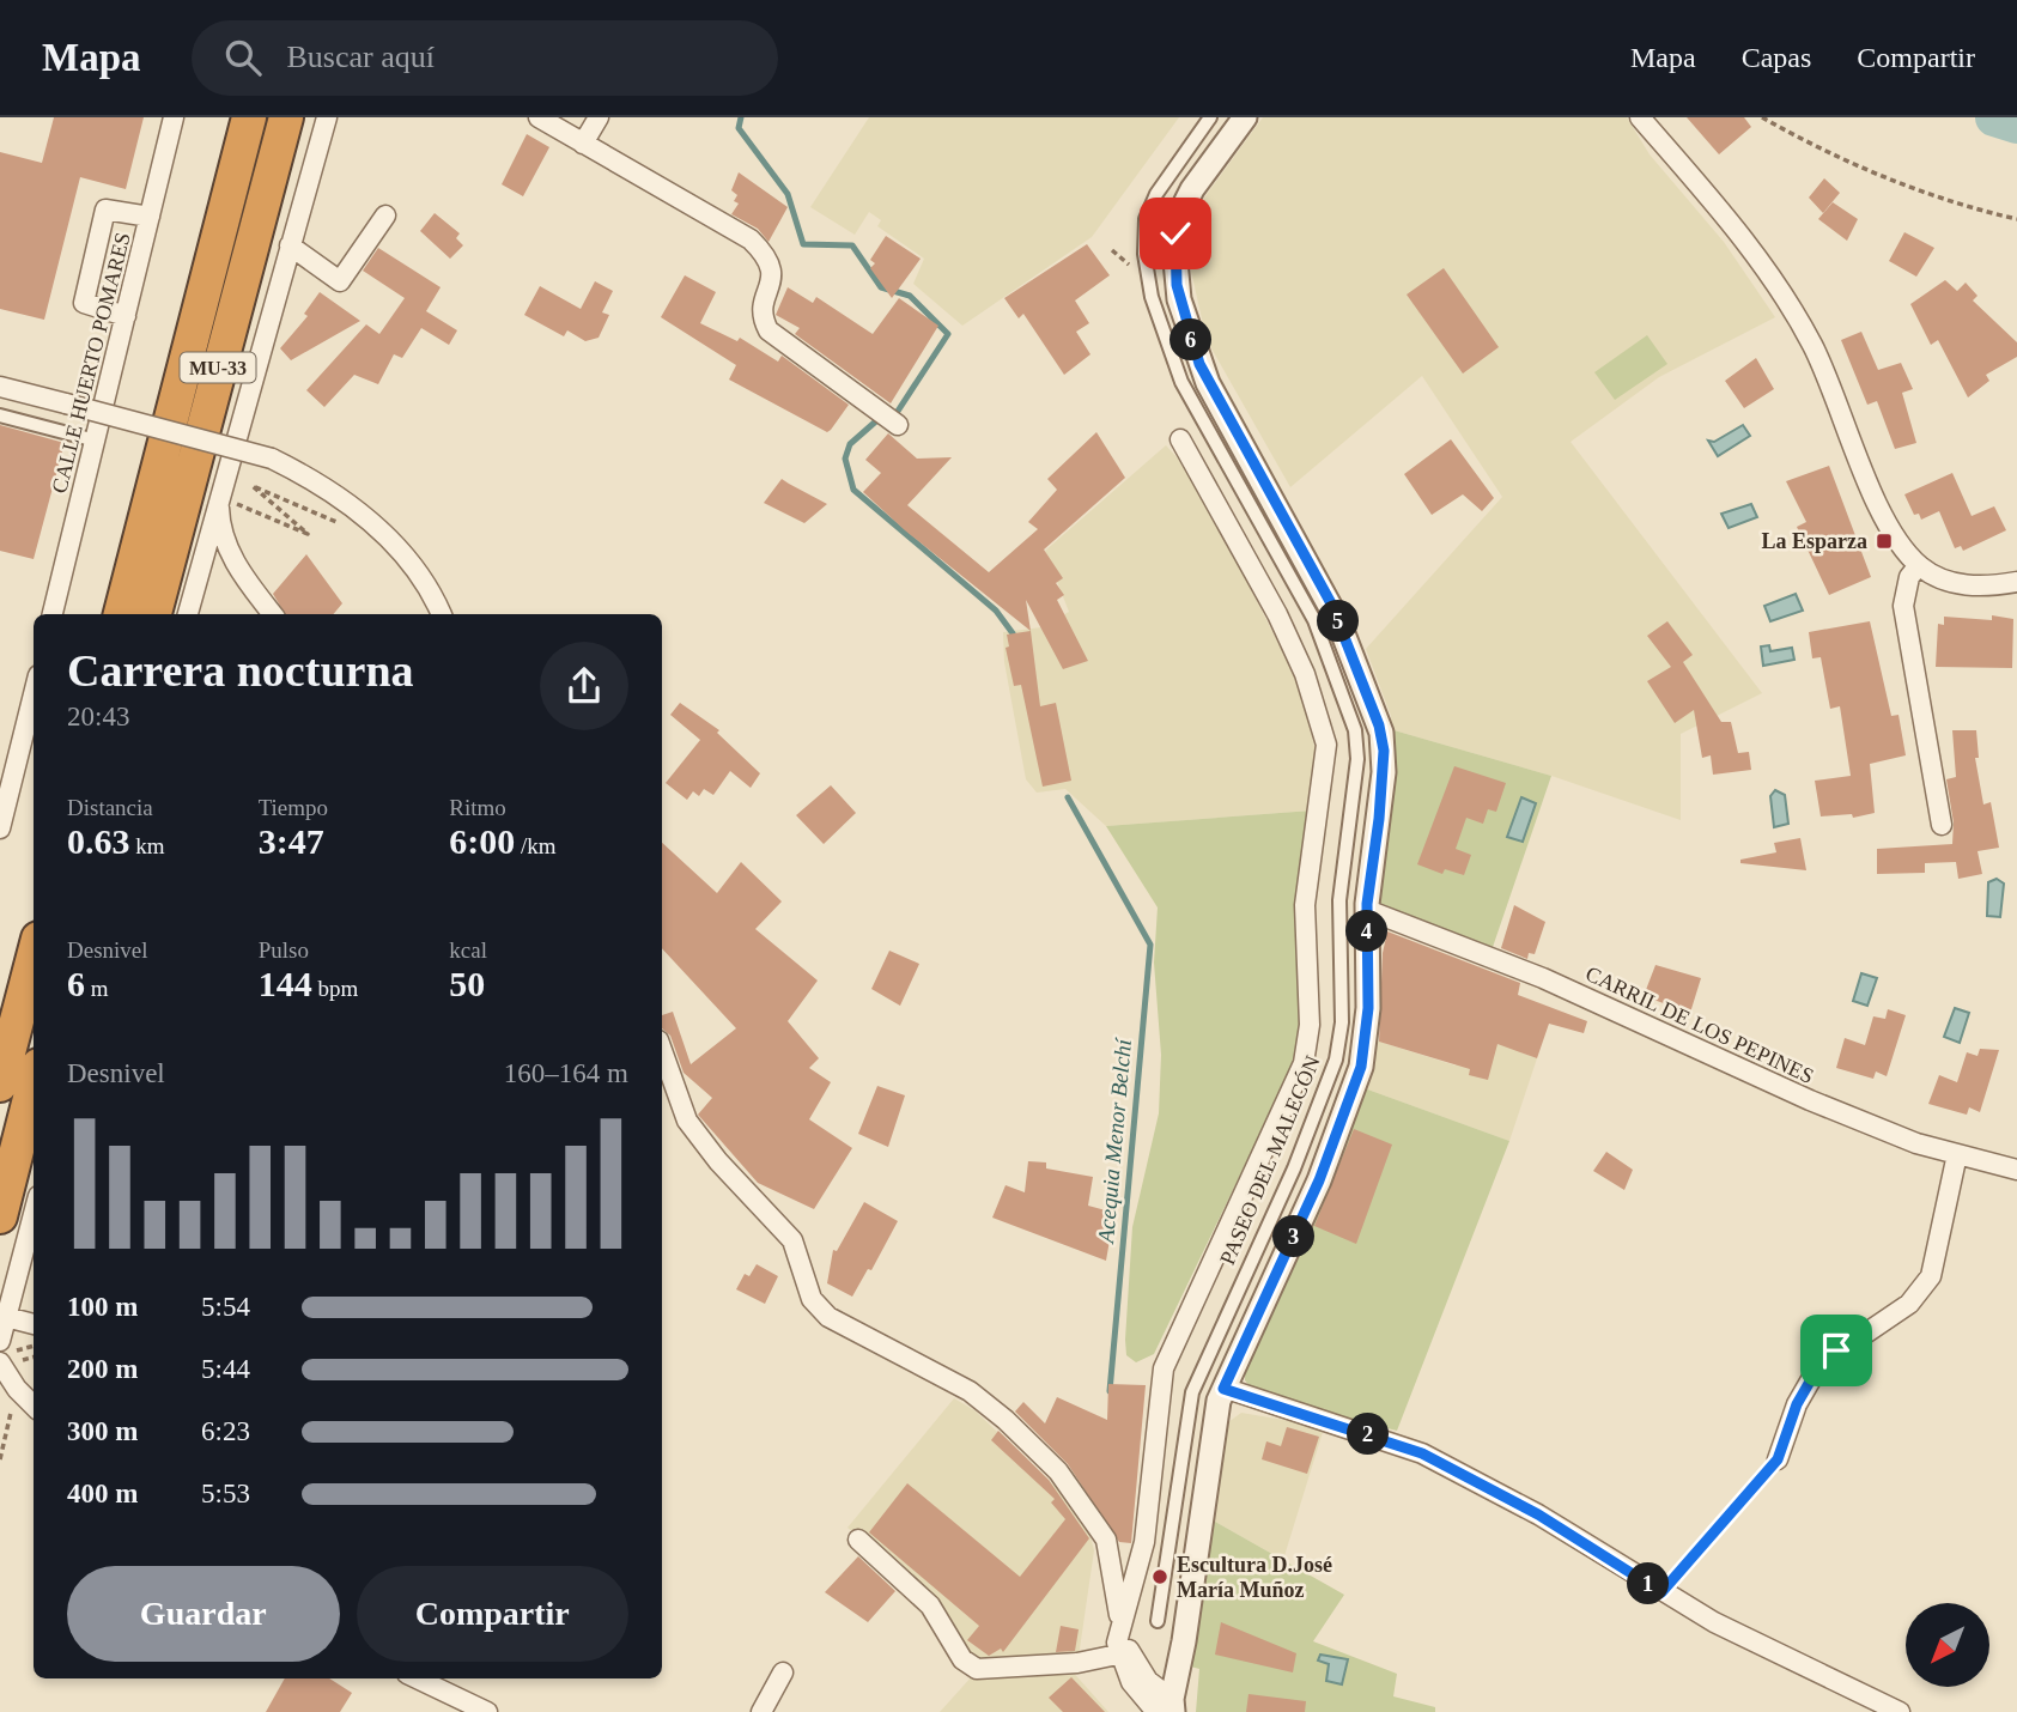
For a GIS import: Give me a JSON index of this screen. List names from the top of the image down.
{
  "streets": {
    "highway": ["MU-33"],
    "street": ["CALLE HUERTO POMARES", "CARRIL DE LOS PEPINES", "PASEO DEL MALECÓN"]
  },
  "water": ["Acequia Menor Belchí"],
  "places": {
    "transit": ["La Esparza"],
    "other": ["Escultura D.José María Muñoz"]
  },
  "north": "bottom left",
  "page": {
    "header": "Mapa",
    "search": "Buscar aquí",
    "nav": ["Mapa", "Capas", "Compartir"],
    "pins": [
      "6",
      "5",
      "4",
      "3",
      "2",
      "1"
    ],
    "heading": ["Carrera nocturna", "20:43"],
    "stats": [
      ["Distancia", "0.63 km"],
      ["Tiempo", "3:47"],
      ["Ritmo", "6:00 /km"],
      ["Desnivel", "6 m"],
      ["Pulso", "144 bpm"],
      ["kcal", "50"]
    ],
    "chart": ["Desnivel", "160–164 m"],
    "list": [
      {
        "name": "100 m",
        "note": "5:54"
      },
      {
        "name": "200 m",
        "note": "5:44"
      },
      {
        "name": "300 m",
        "note": "6:23"
      },
      {
        "name": "400 m",
        "note": "5:53"
      }
    ],
    "buttons": ["Guardar", "Compartir"]
  }
}
